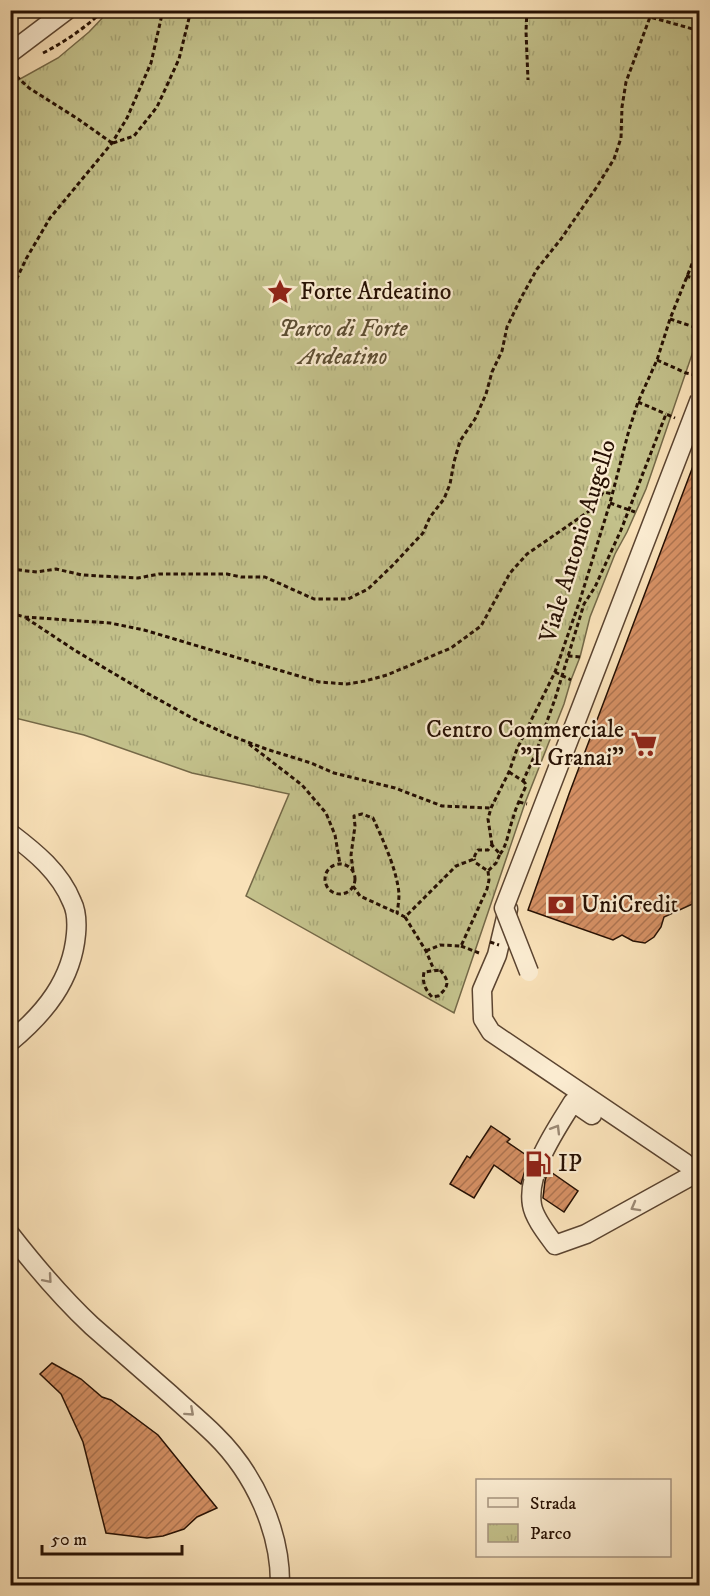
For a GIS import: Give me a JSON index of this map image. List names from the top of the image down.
{
  "streets": {
    "path": ["Viale Antonio Augello"]
  },
  "parks": ["Parco di Forte Ardeatino"],
  "places": {
    "place": ["Forte Ardeatino"],
    "supermarket": ["Centro Commerciale \"I Granai\""],
    "bank": ["UniCredit"],
    "fuel station": ["IP"]
  },
  "legend": ["Strada", "Parco"],
  "scale_bar": "50 m"
}
